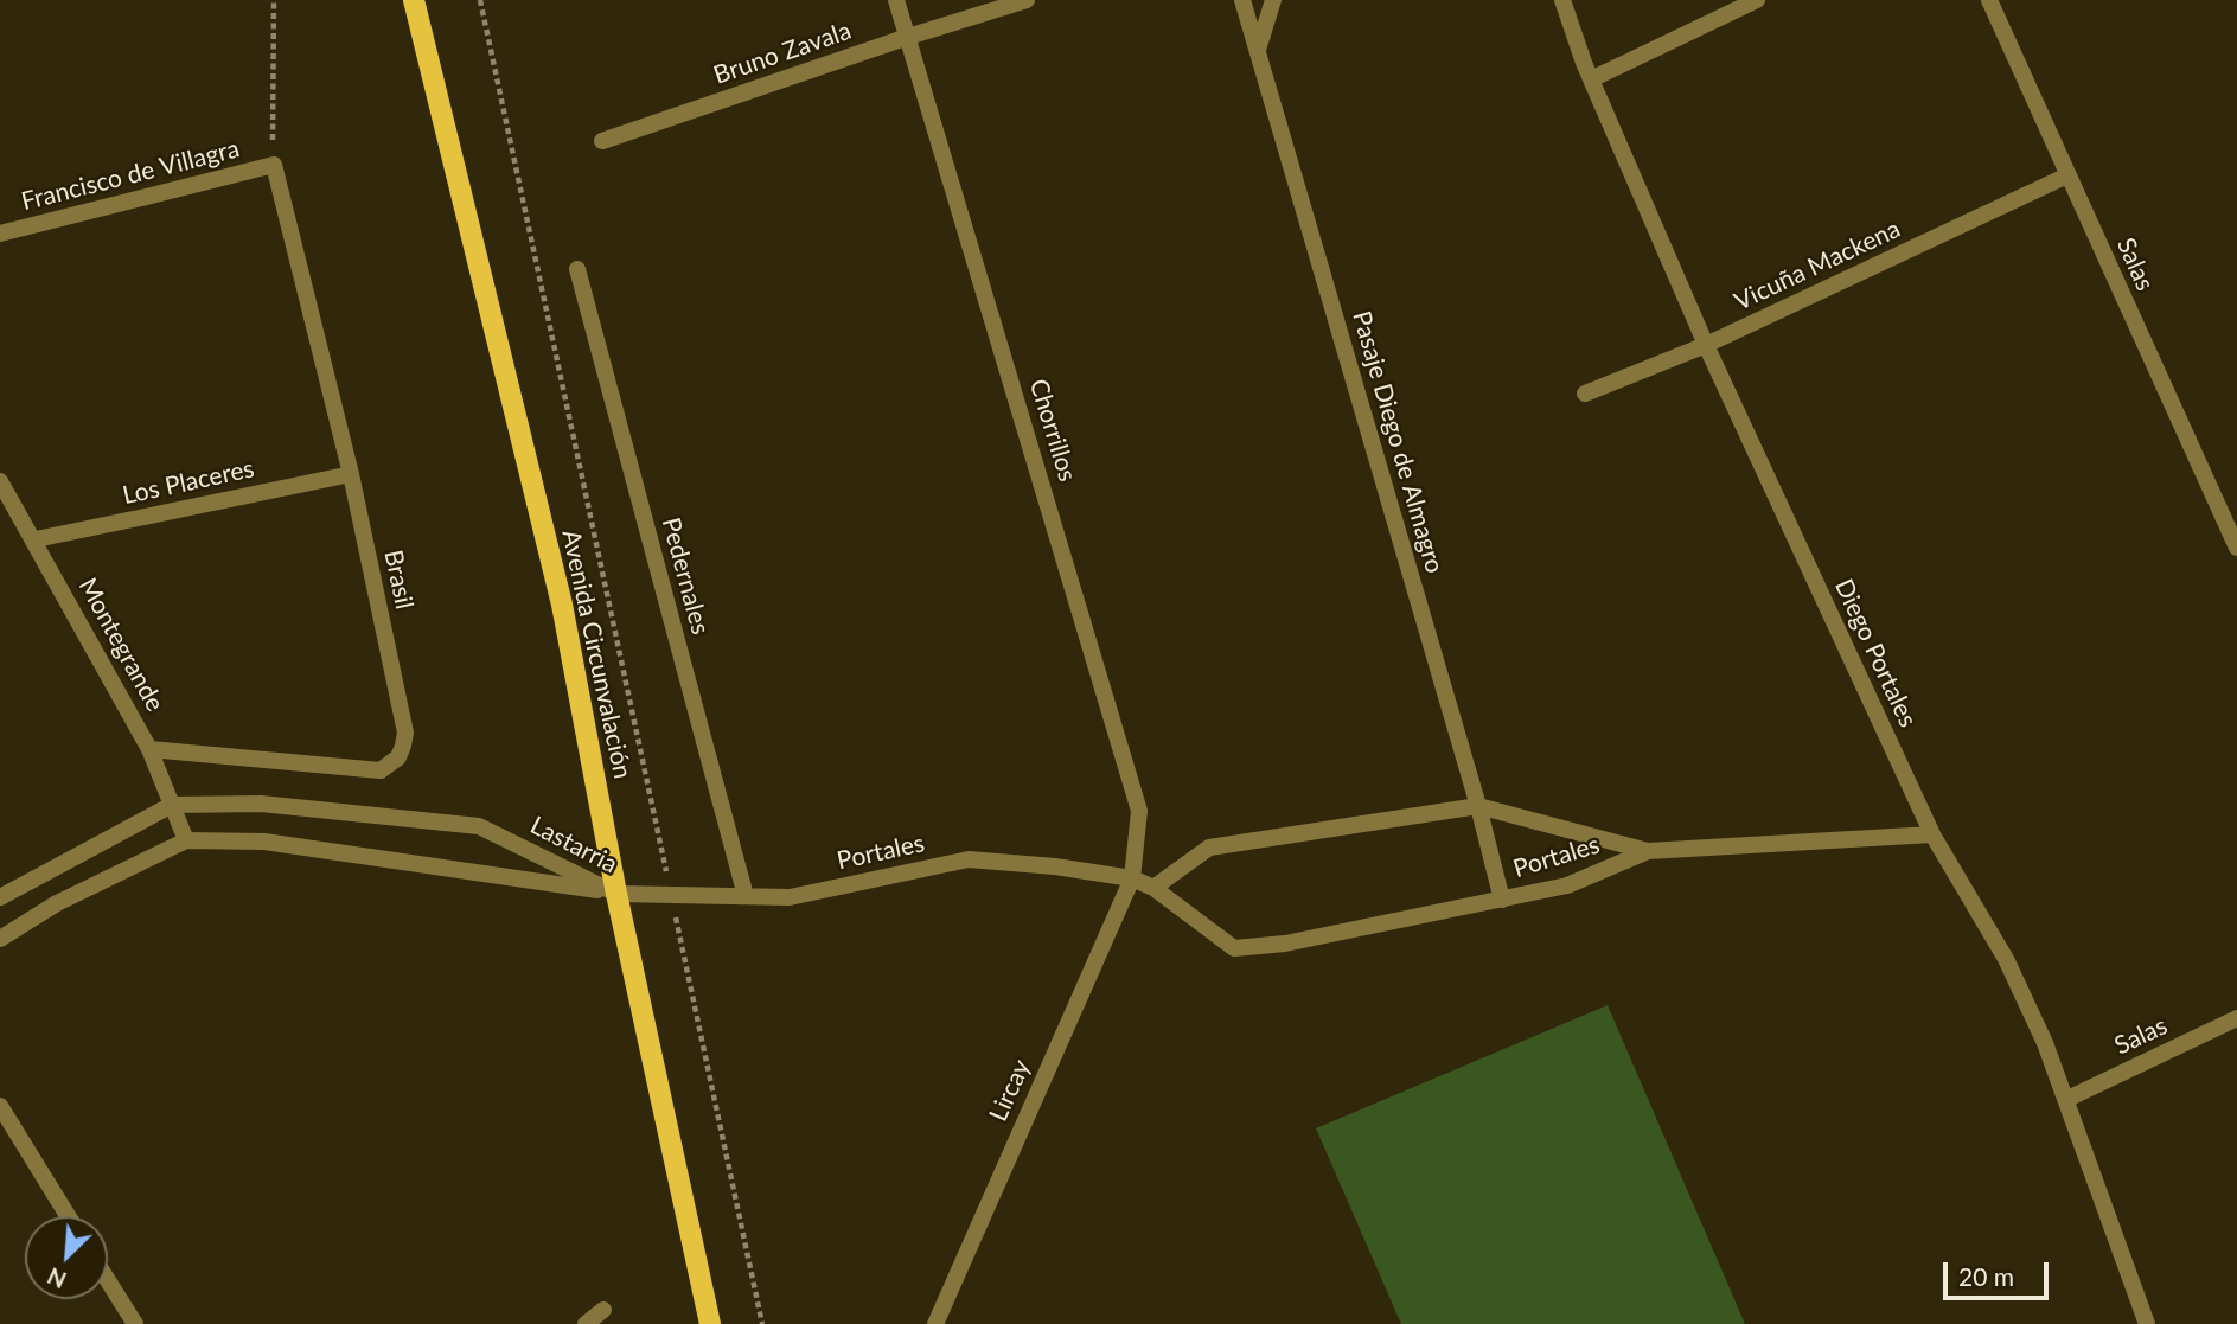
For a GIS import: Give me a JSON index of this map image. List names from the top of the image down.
{
  "streets": {
    "main road": ["Avenida Circunvalación"],
    "street": [
      "Bruno Zavala",
      "Francisco de Villagra",
      "Salas",
      "Vicuña Mackena",
      "Chorrillos",
      "Pasaje Diego de Almagro",
      "Los Placeres",
      "Pedernales",
      "Brasil",
      "Montegrande",
      "Diego Portales",
      "Lastarria",
      "Portales",
      "Lircay"
    ]
  },
  "crossings": [
    ["Bruno Zavala", "Chorrillos"],
    ["Francisco de Villagra", "Brasil"],
    ["Salas", "Vicuña Mackena"],
    ["Salas", "Diego Portales"],
    ["Vicuña Mackena", "Diego Portales"],
    ["Chorrillos", "Portales"],
    ["Chorrillos", "Lircay"],
    ["Pasaje Diego de Almagro", "Portales"],
    ["Los Placeres", "Brasil"],
    ["Los Placeres", "Montegrande"],
    ["Pedernales", "Portales"],
    ["Brasil", "Montegrande"],
    ["Montegrande", "Lastarria"],
    ["Diego Portales", "Portales"],
    ["Avenida Circunvalación", "Lastarria"],
    ["Avenida Circunvalación", "Portales"],
    ["Lastarria", "Portales"],
    ["Portales", "Lircay"]
  ],
  "scale_bar": "20 m",
  "north": "bottom left"
}
